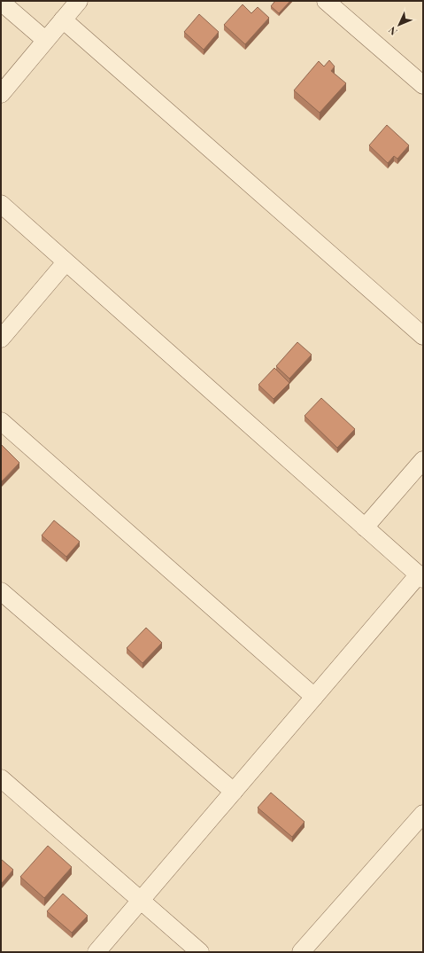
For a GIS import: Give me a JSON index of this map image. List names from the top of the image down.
{
  "north": "bottom left"
}
